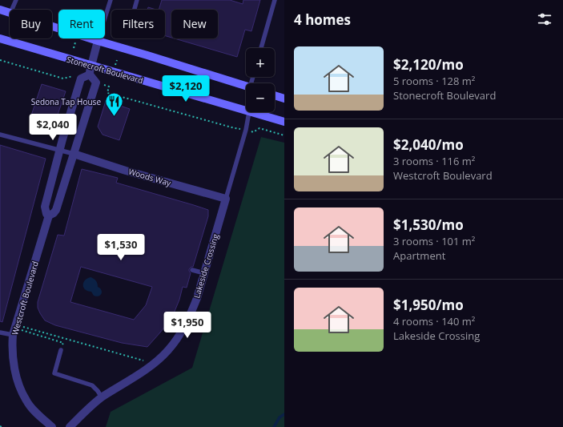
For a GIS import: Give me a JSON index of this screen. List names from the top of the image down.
{
  "streets": {
    "main road": ["Stonecroft Boulevard"],
    "street": ["Woods Way", "Lakeside Crossing", "Westcroft Boulevard"]
  },
  "crossings": [
    ["Stonecroft Boulevard", "Lakeside Crossing"],
    ["Stonecroft Boulevard", "Westcroft Boulevard"],
    ["Woods Way", "Lakeside Crossing"],
    ["Woods Way", "Westcroft Boulevard"]
  ],
  "places": {
    "restaurant": ["Sedona Tap House"]
  },
  "page": {
    "heading": "4 homes",
    "chip": [
      "Buy",
      "Rent",
      "Filters",
      "New"
    ],
    "list": [
      {
        "name": "$2,120/mo",
        "note": "5 rooms · 128 m² · Stonecroft Boulevard"
      },
      {
        "name": "$2,040/mo",
        "note": "3 rooms · 116 m² · Westcroft Boulevard"
      },
      {
        "name": "$1,530/mo",
        "note": "3 rooms · 101 m² · Apartment"
      },
      {
        "name": "$1,950/mo",
        "note": "4 rooms · 140 m² · Lakeside Crossing"
      }
    ],
    "map_buttons": ["+", "−"],
    "price": [
      "$2,120",
      "$2,040",
      "$1,530",
      "$1,950"
    ]
  }
}
